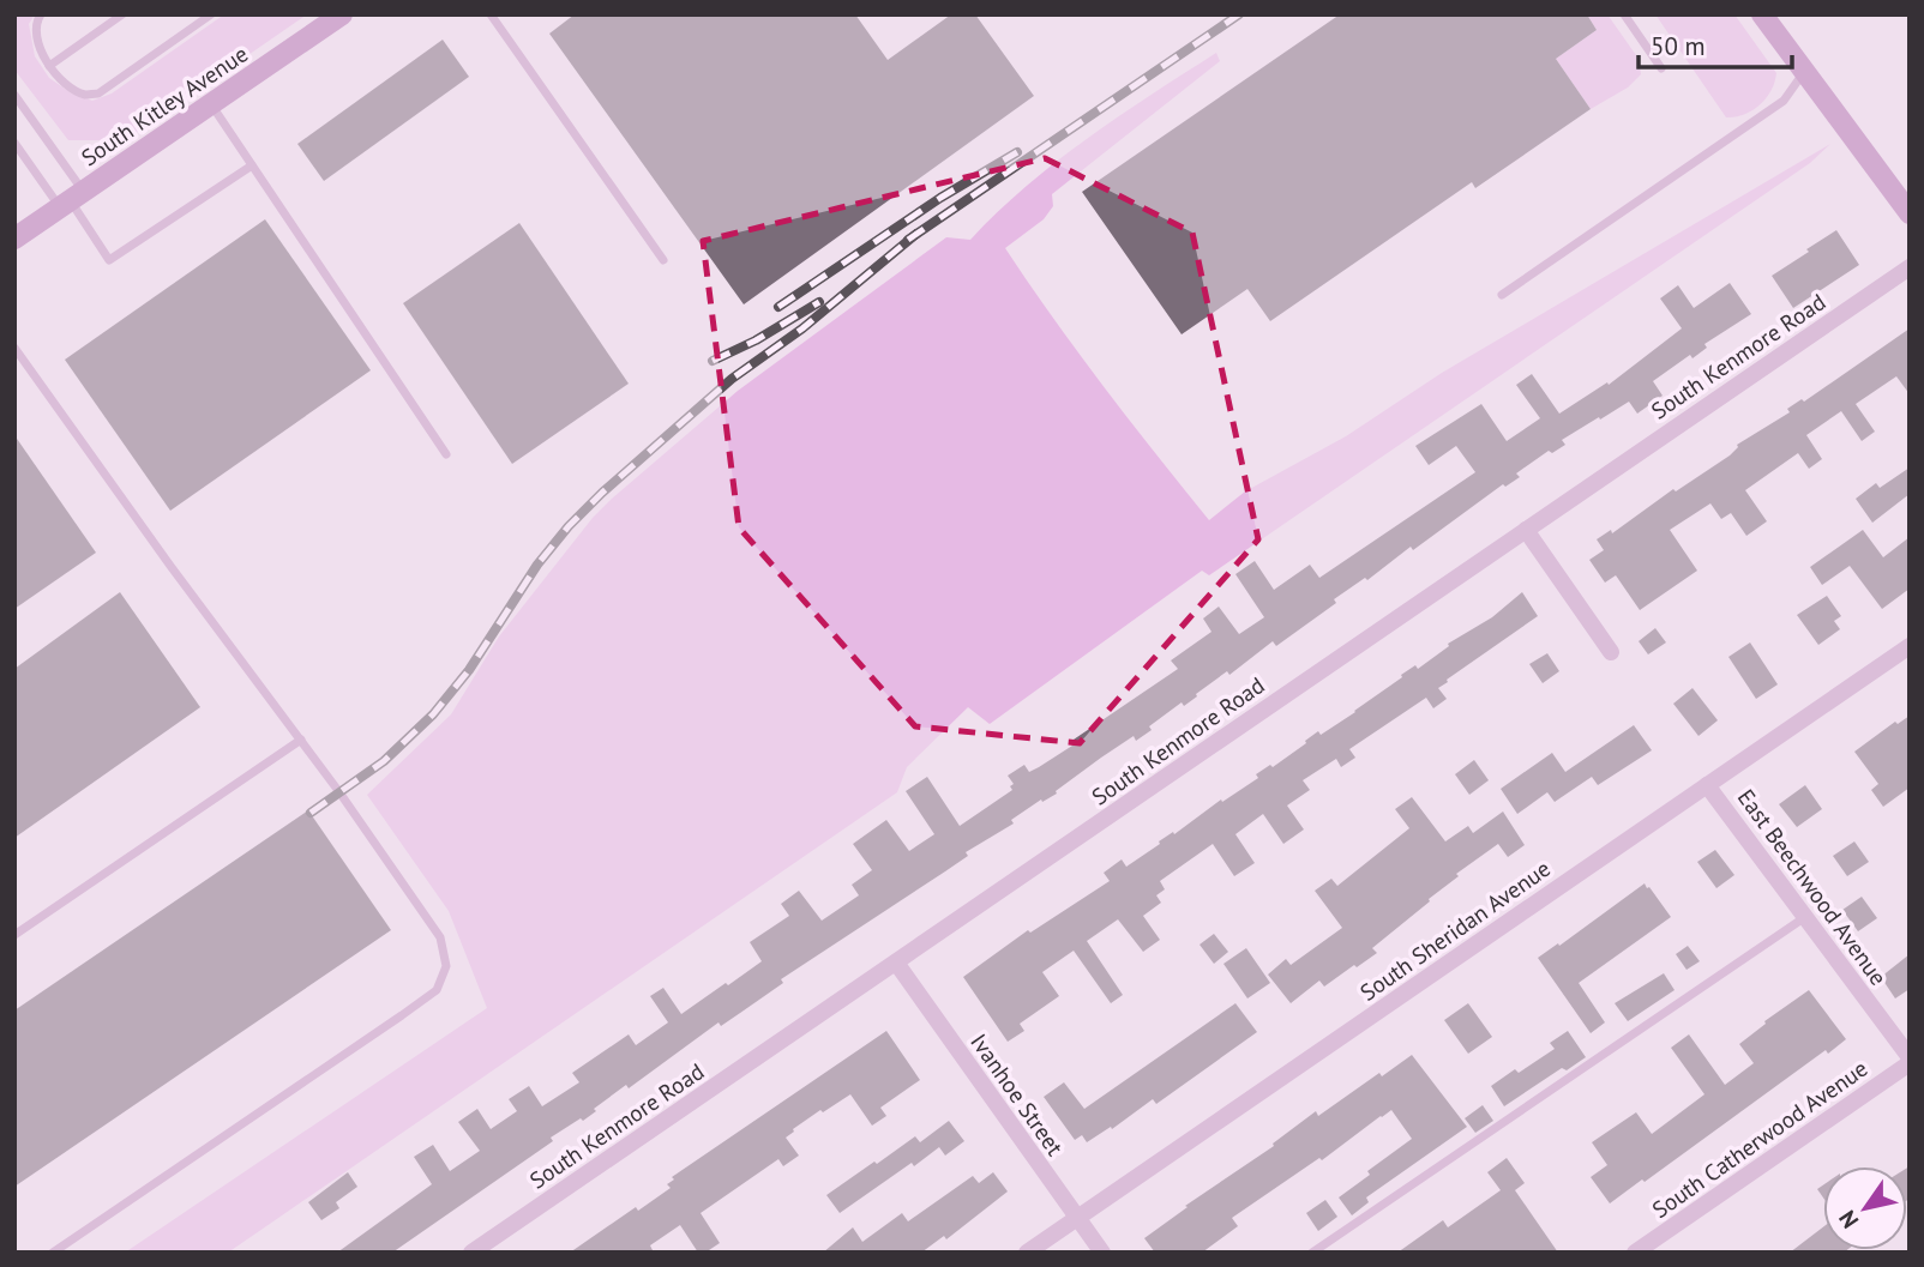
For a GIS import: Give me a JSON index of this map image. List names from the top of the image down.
{
  "streets": {
    "street": [
      "South Kitley Avenue",
      "South Kenmore Road",
      "East Beechwood Avenue",
      "South Sheridan Avenue",
      "Ivanhoe Street",
      "South Catherwood Avenue"
    ]
  },
  "crossings": [
    ["South Kenmore Road", "Ivanhoe Street"],
    ["East Beechwood Avenue", "South Sheridan Avenue"],
    ["East Beechwood Avenue", "South Catherwood Avenue"],
    ["South Sheridan Avenue", "Ivanhoe Street"]
  ],
  "scale_bar": "50 m",
  "north": "bottom left"
}
